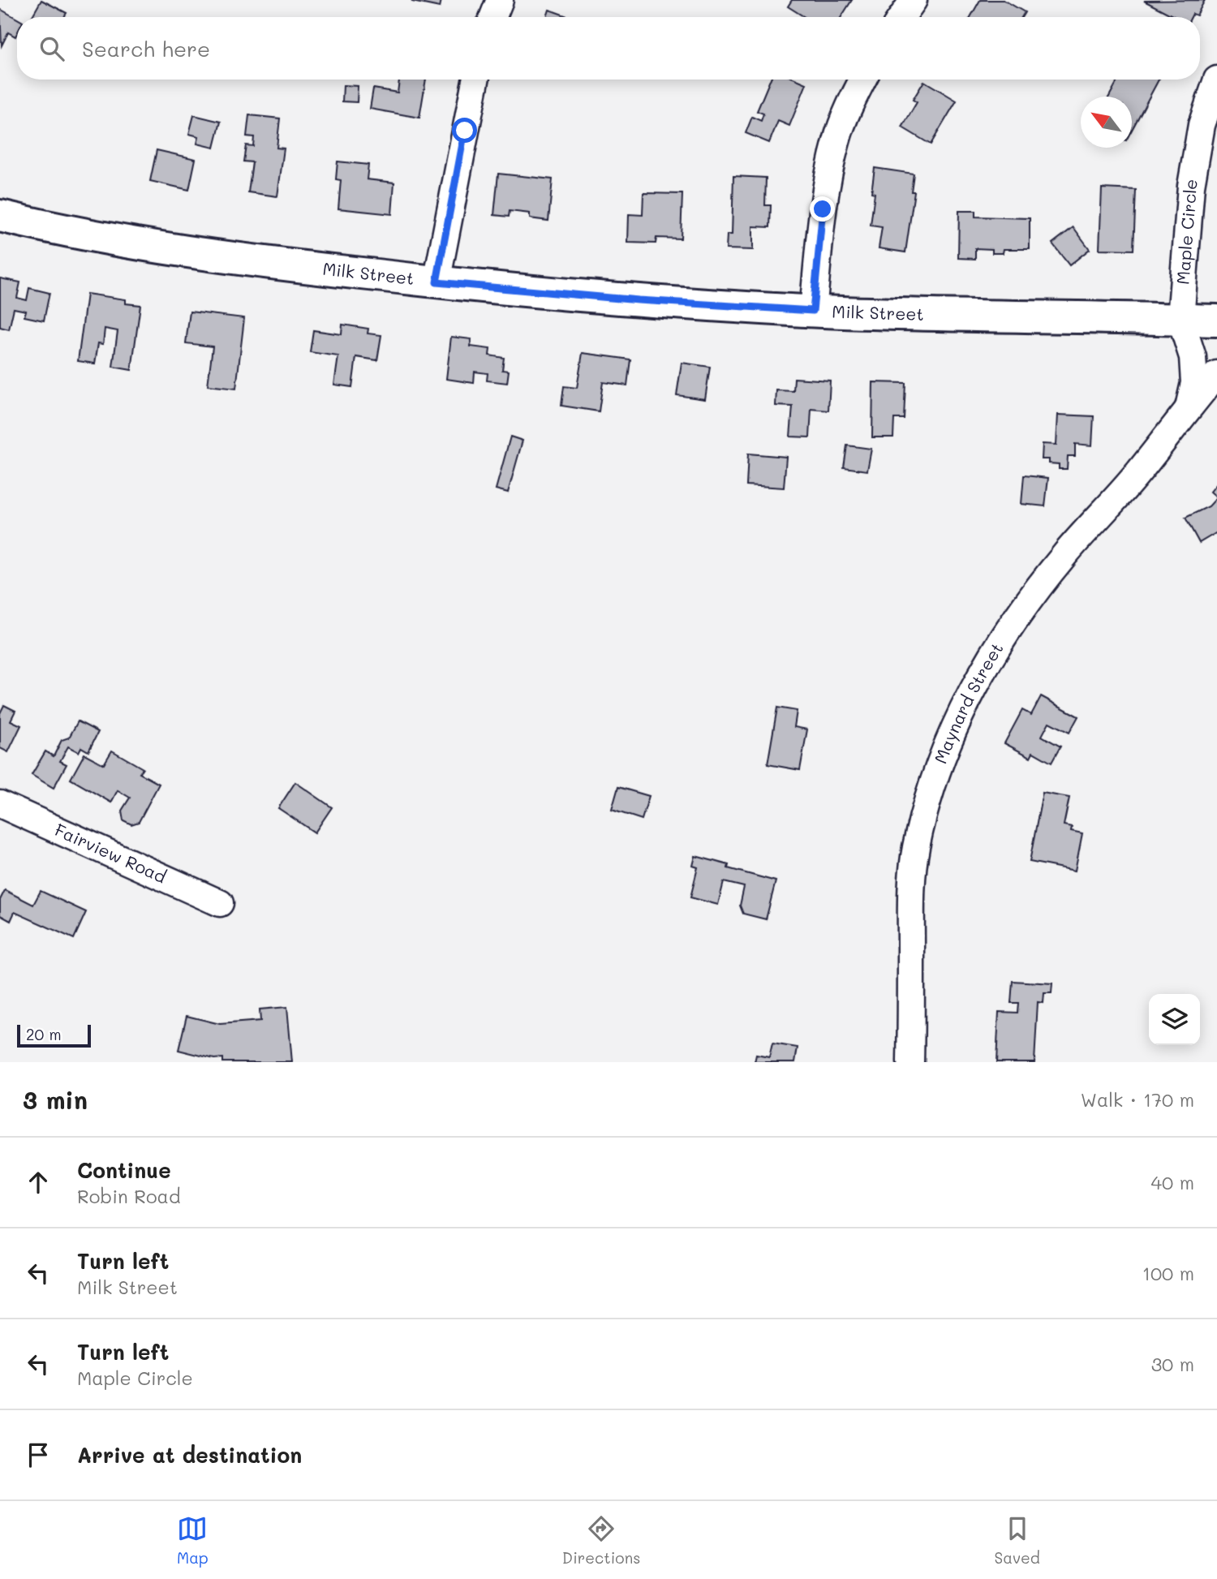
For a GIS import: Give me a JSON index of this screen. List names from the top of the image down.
{
  "streets": {
    "main road": ["Milk Street"],
    "street": ["Maple Circle", "Maynard Street", "Fairview Road"]
  },
  "crossings": [
    ["Maple Circle", "Milk Street"],
    ["Maple Circle", "Maynard Street"],
    ["Milk Street", "Maynard Street"]
  ],
  "scale_bar": "20 m",
  "north": "top left",
  "page": {
    "search": "Search here",
    "scale": "20 m",
    "heading": ["3 min", "Walk · 170 m"],
    "list": [
      ["Continue", "Robin Road", "40 m"],
      ["Turn left", "Milk Street", "100 m"],
      ["Turn left", "Maple Circle", "30 m"],
      "Arrive at destination"
    ],
    "nav": ["Map", "Directions", "Saved"]
  }
}
